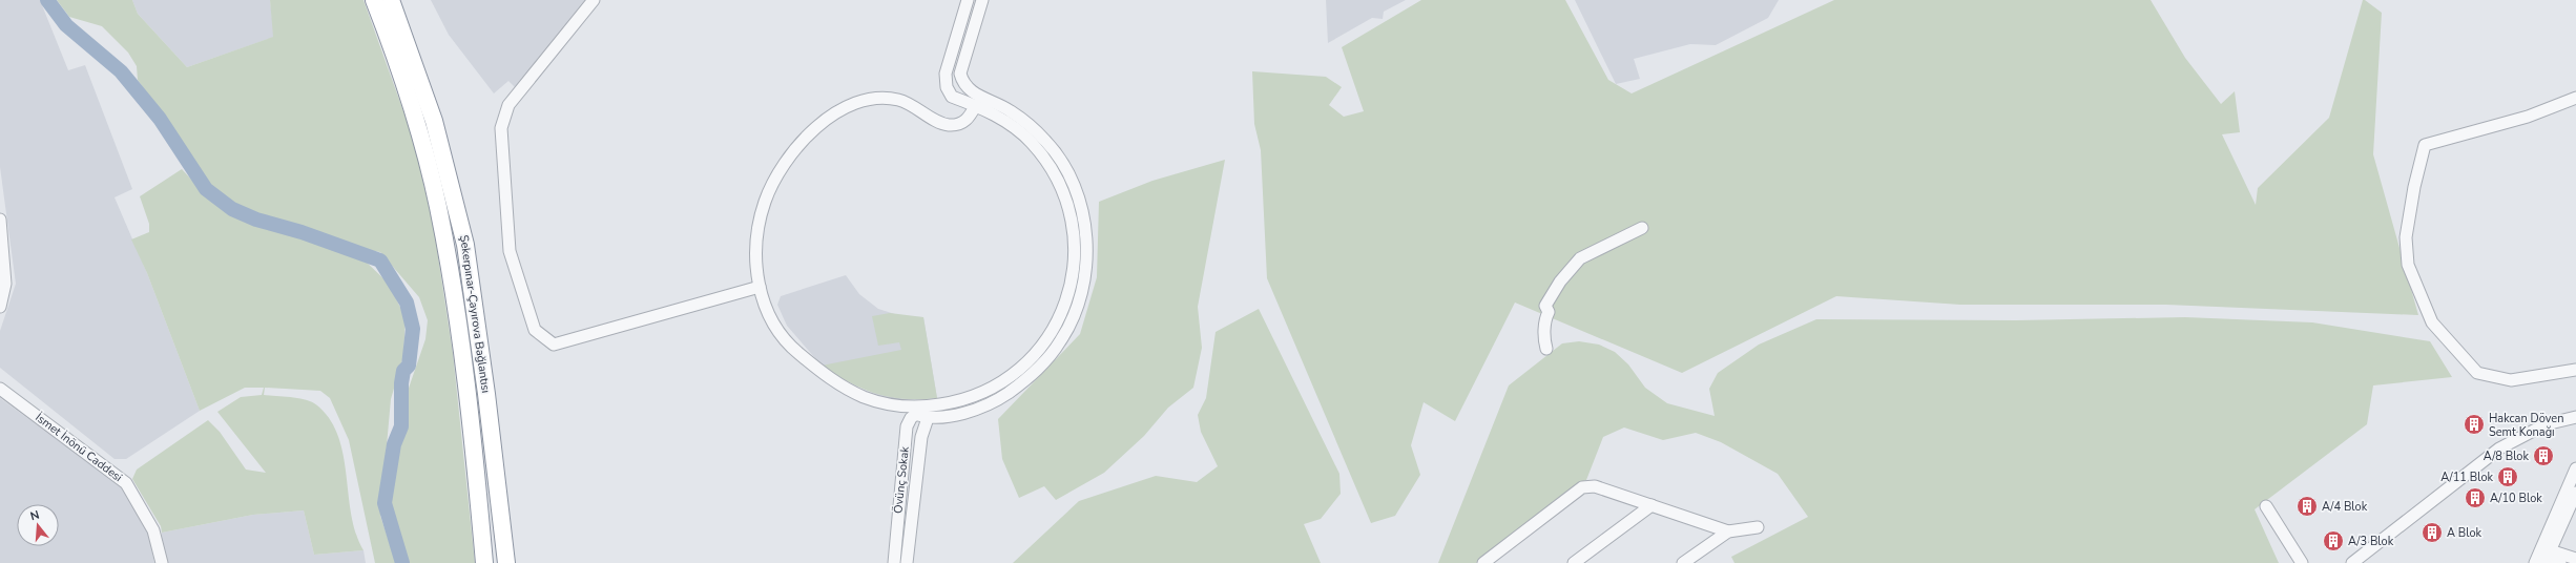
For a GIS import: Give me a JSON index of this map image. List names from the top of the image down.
{
  "streets": {
    "highway": ["Şekerpınar-Çayırova Bağlantısı"],
    "street": ["İsmet İnönü Caddesi", "Övünç Sokak"]
  },
  "places": {
    "building": [
      "Hakcan Döven Semt Konağı",
      "A/8 Blok",
      "A/11 Blok",
      "A/10 Blok",
      "A/4 Blok",
      "A Blok",
      "A/3 Blok"
    ]
  },
  "north": "top"
}
